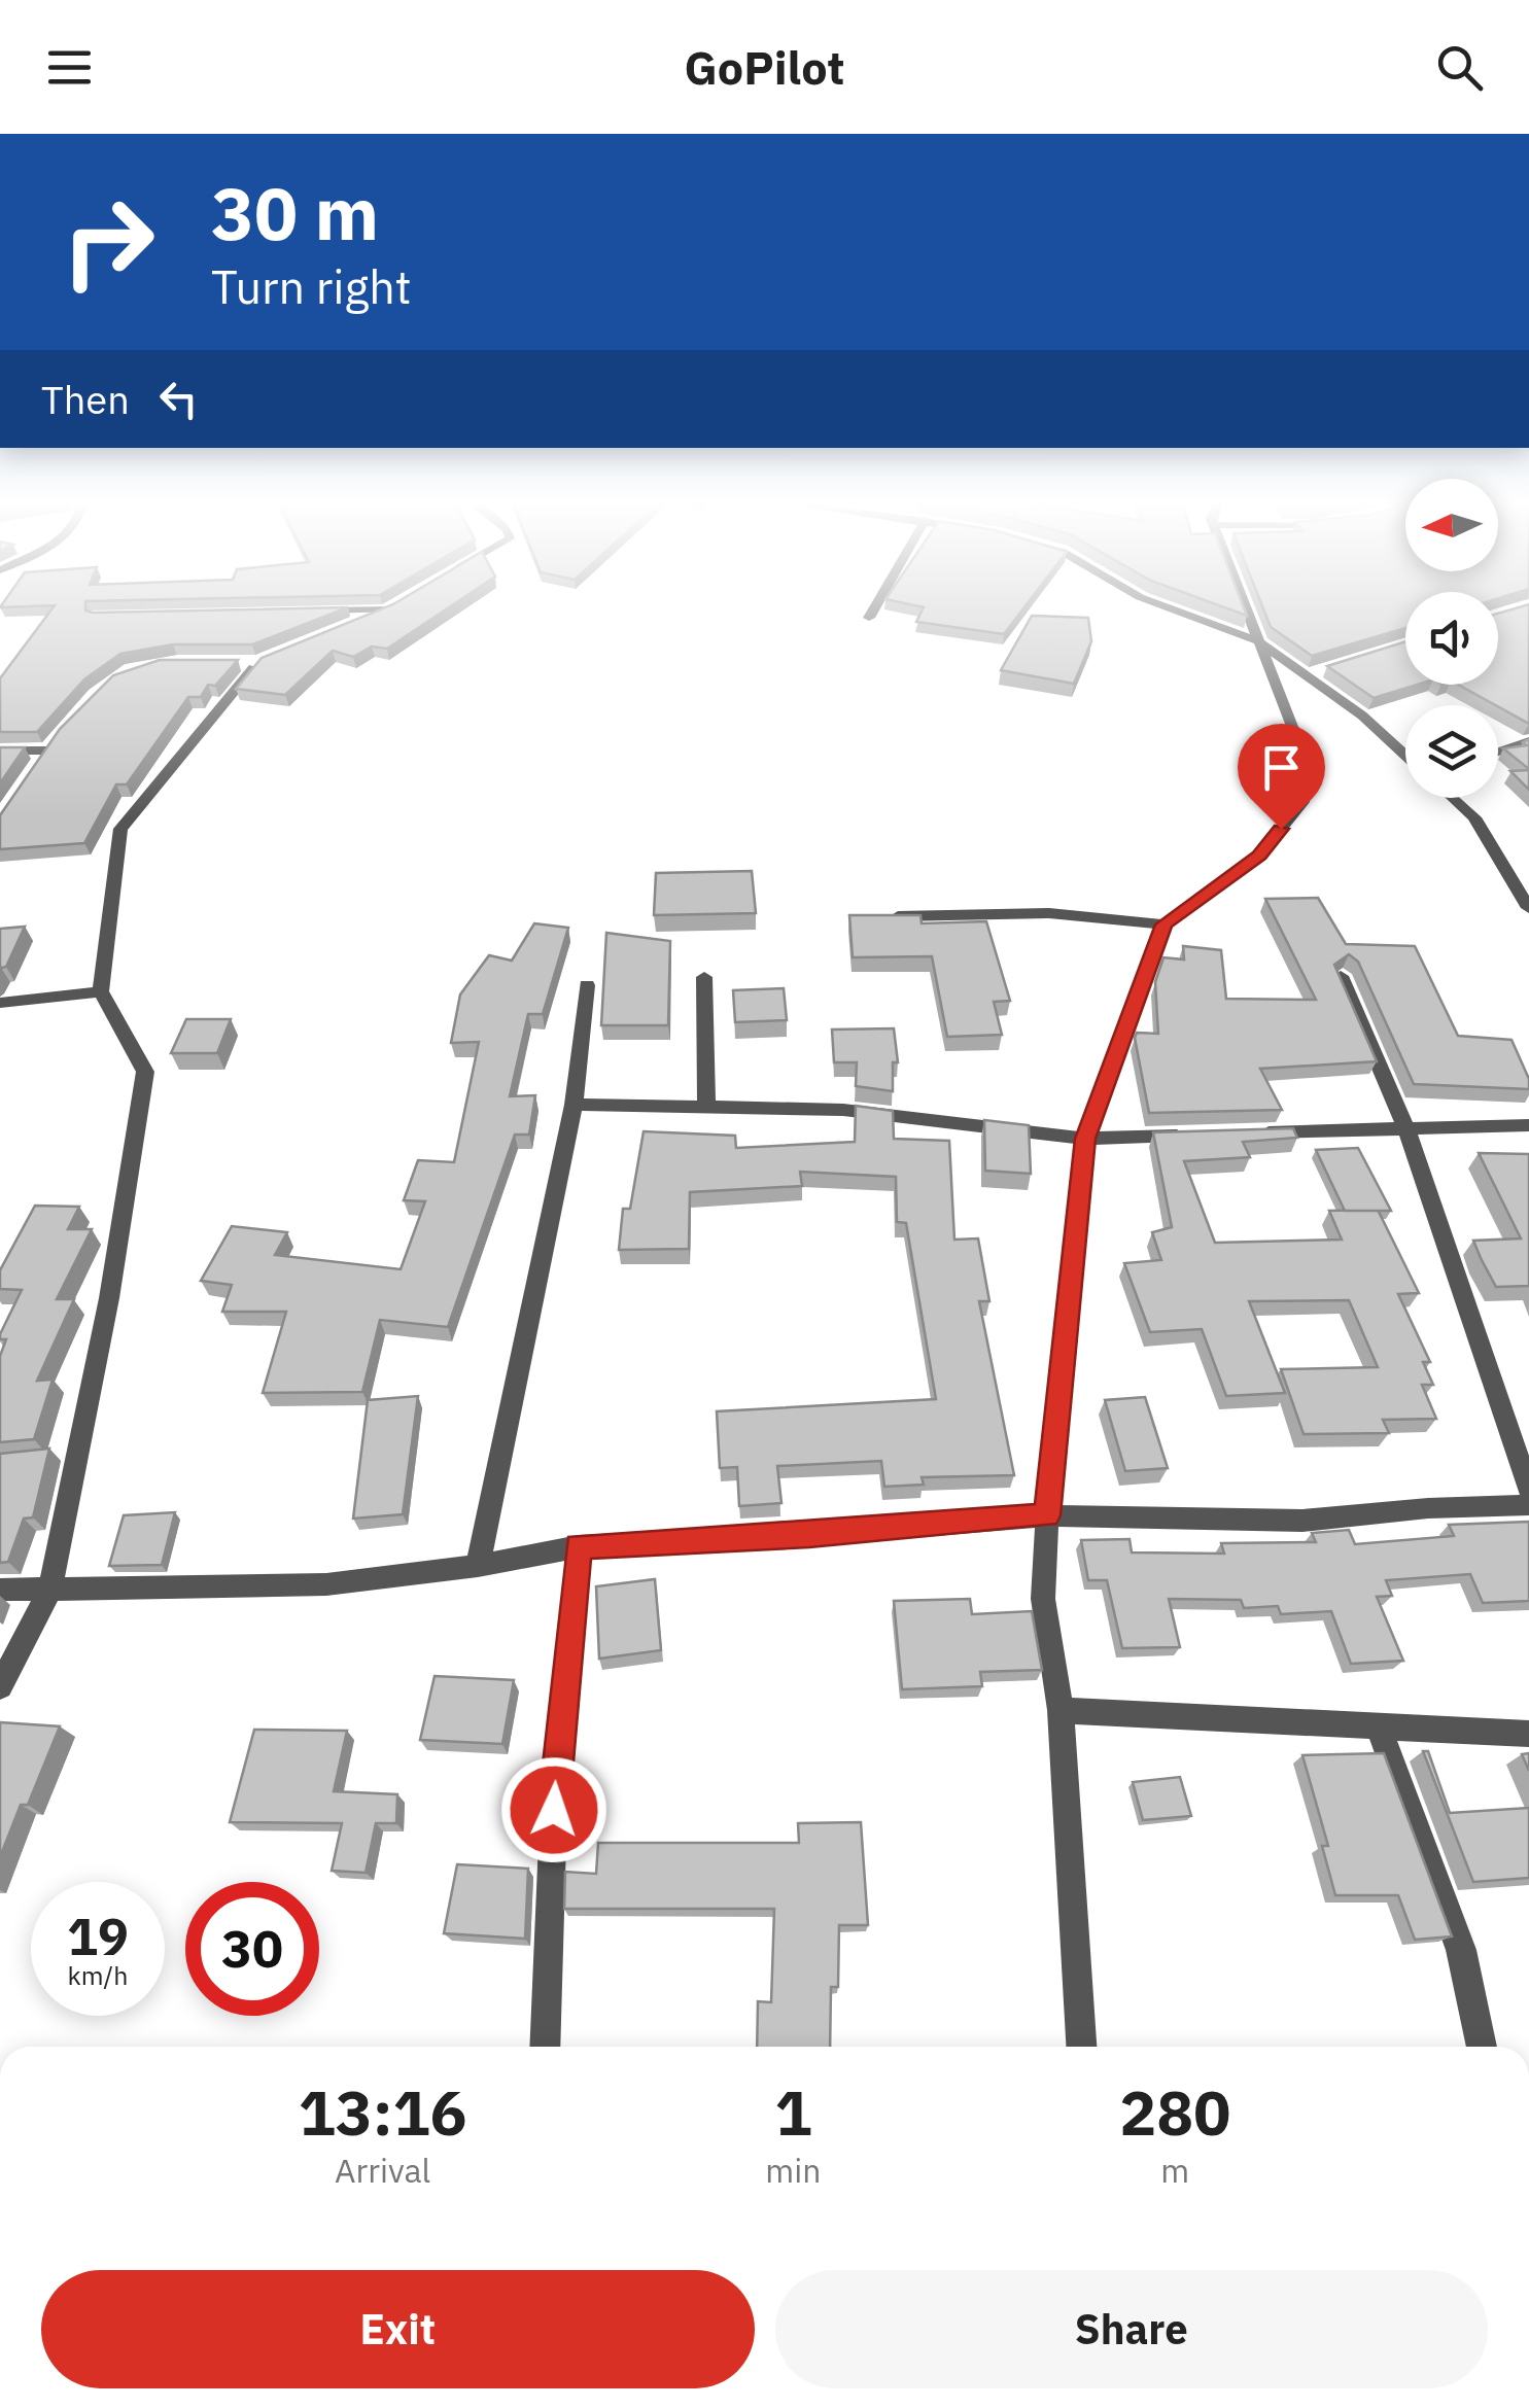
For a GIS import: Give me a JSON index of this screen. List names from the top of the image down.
{
  "north": "left",
  "page": {
    "header": "GoPilot",
    "turn": ["30 m", "Turn right"],
    "then": "Then",
    "speed": "19 km/h",
    "limit": "30",
    "eta": [
      "13:16",
      "Arrival",
      "1",
      "min",
      "280",
      "m"
    ],
    "buttons": ["Exit", "Share"]
  }
}
